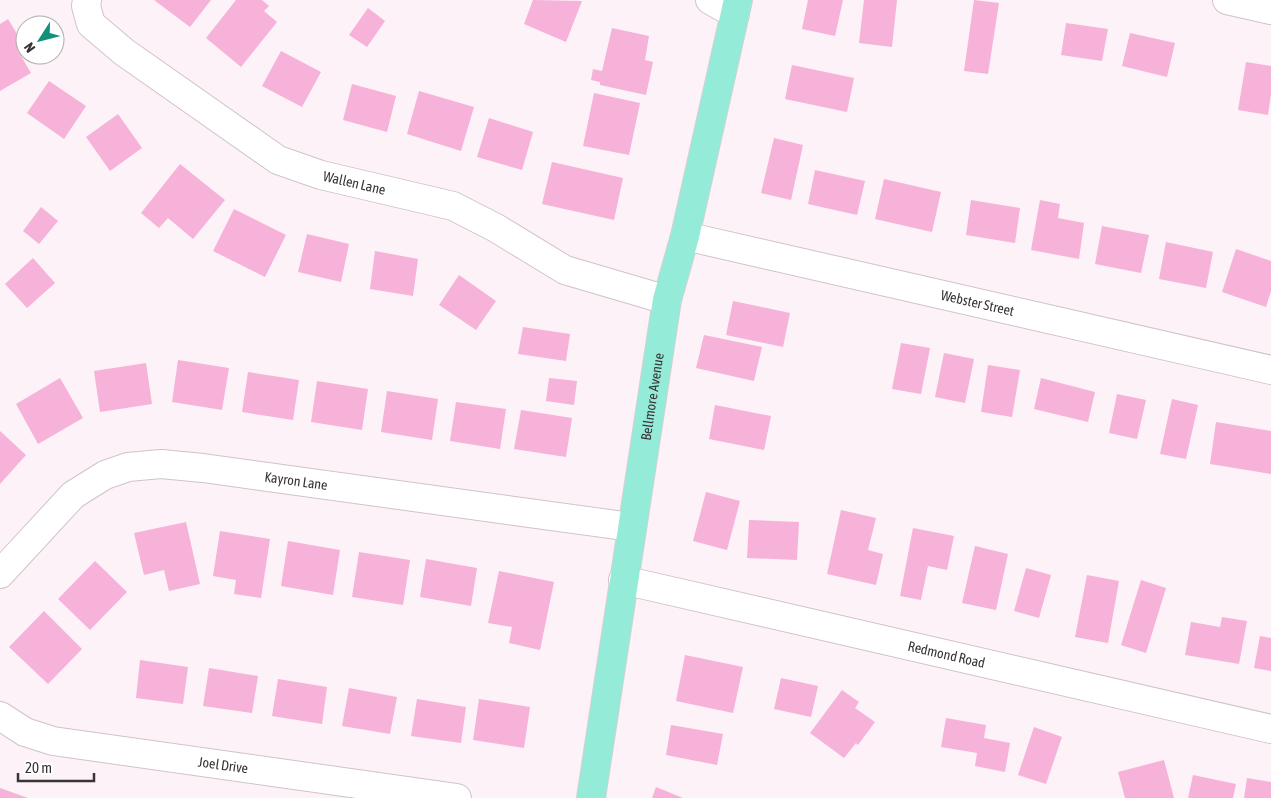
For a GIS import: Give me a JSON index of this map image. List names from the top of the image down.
{
  "streets": {
    "main road": ["Bellmore Avenue"],
    "street": [
      "Wallen Lane",
      "Webster Street",
      "Kayron Lane",
      "Redmond Road",
      "Joel Drive"
    ]
  },
  "crossings": [
    ["Wallen Lane", "Bellmore Avenue"],
    ["Webster Street", "Bellmore Avenue"],
    ["Bellmore Avenue", "Kayron Lane"],
    ["Bellmore Avenue", "Redmond Road"]
  ],
  "scale_bar": "20 m",
  "north": "bottom left"
}
